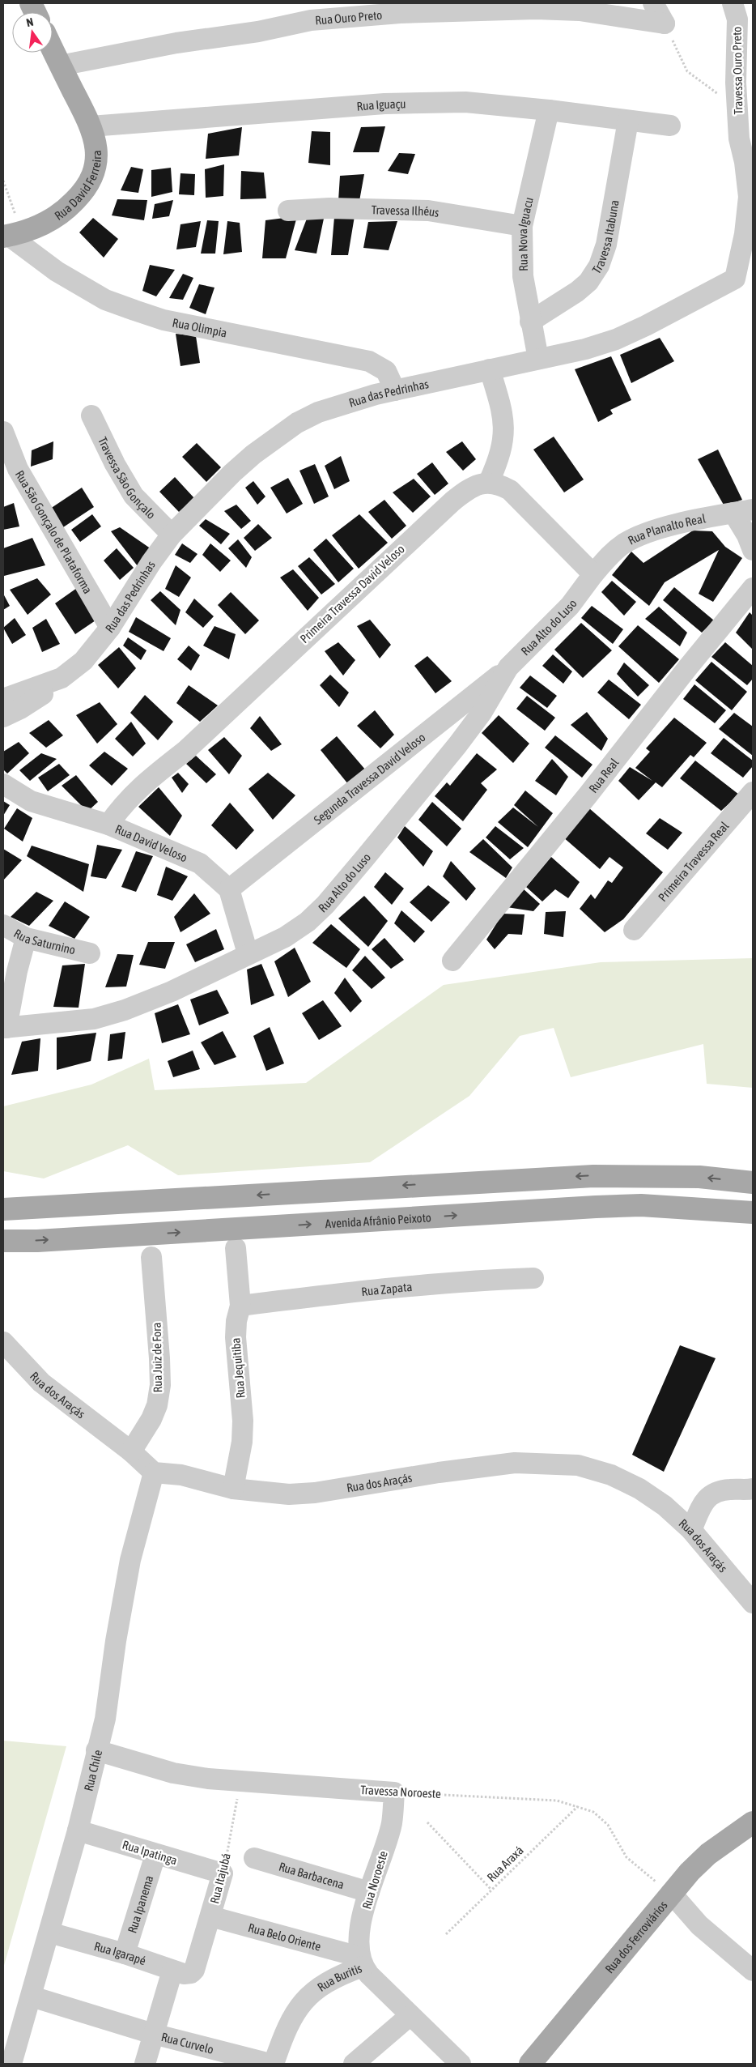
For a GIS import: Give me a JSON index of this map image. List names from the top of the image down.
{
  "streets": {
    "main road": ["Rua David Ferreira", "Avenida Afrânio Peixoto", "Rua dos Ferroviários"],
    "street": [
      "Rua Ouro Preto",
      "Travessa Ouro Preto",
      "Rua Iguaçu",
      "Travessa Ilhéus",
      "Rua Nova Iguacu",
      "Travessa Itabuna",
      "Rua Olimpia",
      "Rua das Pedrinhas",
      "Travessa São Gonçalo",
      "Rua São Gonçalo de Plataforma",
      "Rua Planalto Real",
      "Primeira Travessa David Veloso",
      "Rua Alto do Luso",
      "Rua Real",
      "Segunda Travessa David Veloso",
      "Rua David Veloso",
      "Primeira Travessa Real",
      "Rua Saturnino",
      "Rua Zapata",
      "Rua Juiz de Fora",
      "Rua Jequitiba",
      "Rua dos Araçás",
      "Rua Chile",
      "Travessa Noroeste",
      "Rua Ipatinga",
      "Rua Barbacena",
      "Rua Itajubá",
      "Rua Noroeste",
      "Rua Ipanema",
      "Rua Belo Oriente",
      "Rua Igarapé",
      "Rua Buritis",
      "Rua Curvelo"
    ],
    "path": ["Rua Araxá"]
  },
  "crossings": [
    ["Rua Ouro Preto", "Rua David Ferreira"],
    ["Travessa Ouro Preto", "Rua das Pedrinhas"],
    ["Rua Iguaçu", "Rua David Ferreira"],
    ["Rua Iguaçu", "Rua Nova Iguacu"],
    ["Rua Iguaçu", "Travessa Itabuna"],
    ["Rua David Ferreira", "Rua Olimpia"],
    ["Travessa Ilhéus", "Rua Nova Iguacu"],
    ["Rua Nova Iguacu", "Travessa Itabuna"],
    ["Rua Nova Iguacu", "Rua das Pedrinhas"],
    ["Rua Olimpia", "Rua das Pedrinhas"],
    ["Rua das Pedrinhas", "Travessa São Gonçalo"],
    ["Rua das Pedrinhas", "Rua São Gonçalo de Plataforma"],
    ["Rua Planalto Real", "Rua Alto do Luso"],
    ["Primeira Travessa David Veloso", "Rua David Veloso"],
    ["Rua Alto do Luso", "Segunda Travessa David Veloso"],
    ["Segunda Travessa David Veloso", "Rua David Veloso"],
    ["Rua Zapata", "Rua Jequitiba"],
    ["Rua Juiz de Fora", "Rua dos Araçás"],
    ["Rua Jequitiba", "Rua dos Araçás"],
    ["Rua dos Araçás", "Rua Chile"],
    ["Rua Chile", "Travessa Noroeste"],
    ["Rua Chile", "Rua Ipatinga"],
    ["Rua Chile", "Rua Igarapé"],
    ["Rua Chile", "Rua Curvelo"],
    ["Travessa Noroeste", "Rua Araxá"],
    ["Travessa Noroeste", "Rua Itajubá"],
    ["Travessa Noroeste", "Rua Noroeste"],
    ["Travessa Noroeste", "Rua dos Ferroviários"],
    ["Rua Ipatinga", "Rua Itajubá"],
    ["Rua Ipatinga", "Rua Ipanema"],
    ["Rua Barbacena", "Rua Noroeste"],
    ["Rua Itajubá", "Rua Belo Oriente"],
    ["Rua Itajubá", "Rua Igarapé"],
    ["Rua Noroeste", "Rua Belo Oriente"],
    ["Rua Noroeste", "Rua Buritis"],
    ["Rua Ipanema", "Rua Igarapé"],
    ["Rua Belo Oriente", "Rua Buritis"]
  ],
  "north": "top"
}
